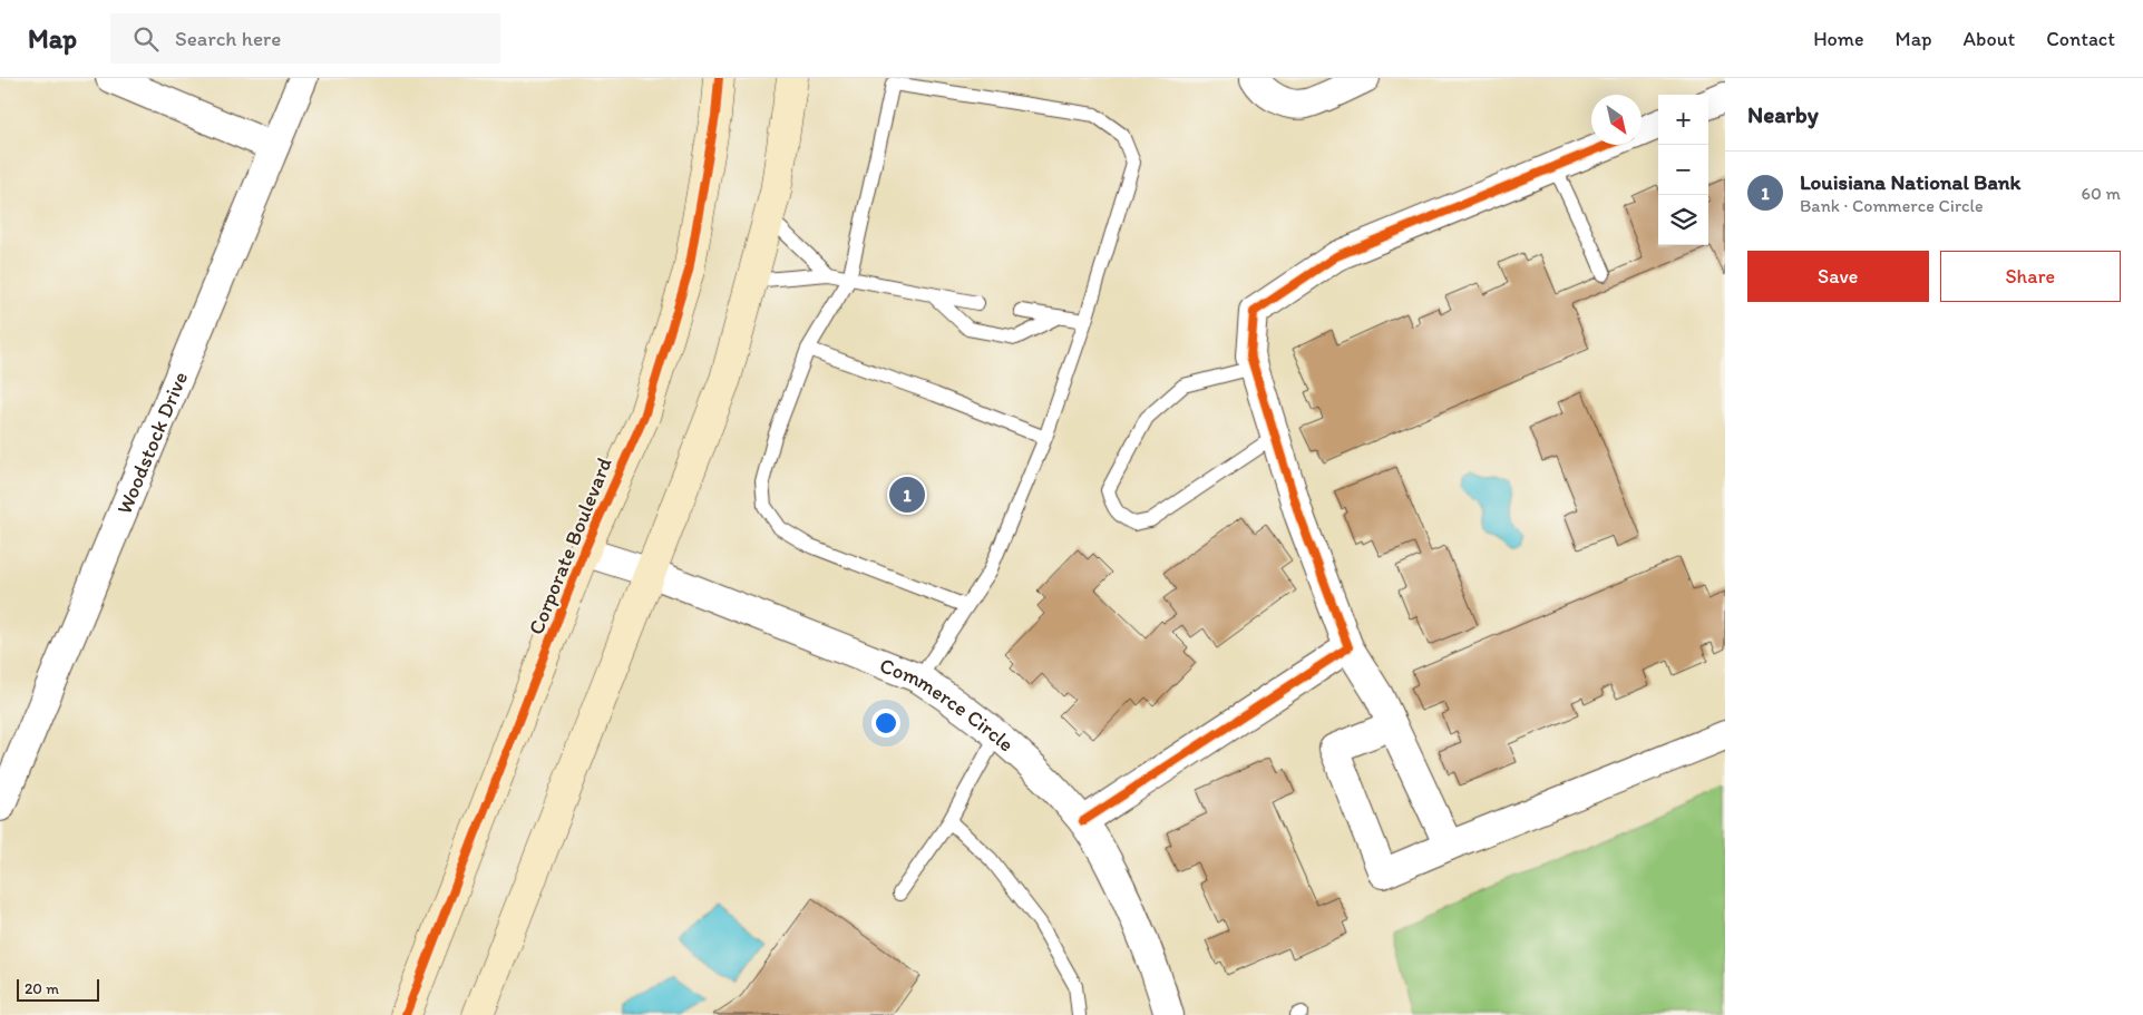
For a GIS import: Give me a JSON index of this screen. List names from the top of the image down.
{
  "streets": {
    "street": ["Woodstock Drive", "Corporate Boulevard", "Commerce Circle"]
  },
  "crossings": [
    ["Corporate Boulevard", "Commerce Circle"]
  ],
  "scale_bar": "20 m",
  "north": "bottom right",
  "page": {
    "header": "Map",
    "search": "Search here",
    "nav": [
      "Home",
      "Map",
      "About",
      "Contact"
    ],
    "heading": "Nearby",
    "map_buttons": ["+", "−"],
    "list": [
      {
        "mark": "1",
        "name": "Louisiana National Bank",
        "note": "Bank · Commerce Circle",
        "value": "60 m"
      }
    ],
    "buttons": ["Save", "Share"],
    "pins": "1",
    "scale": "20 m"
  }
}
